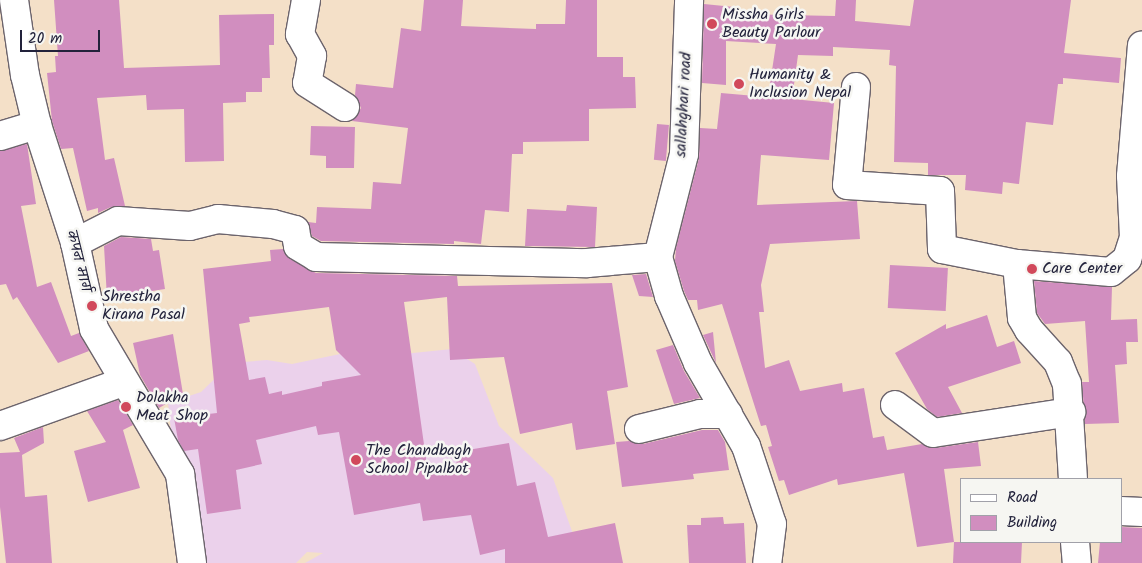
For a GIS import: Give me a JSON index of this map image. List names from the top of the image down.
{
  "streets": {
    "street": ["sallahghari road", "कपन मार्ग"]
  },
  "places": [
    "Missha Girls Beauty Parlour",
    "Humanity & Inclusion Nepal",
    "Care Center",
    "Shrestha Kirana Pasal",
    "Dolakha Meat Shop",
    "The Chandbagh School Pipalbot"
  ],
  "legend": ["Road", "Building"],
  "scale_bar": "20 m"
}
